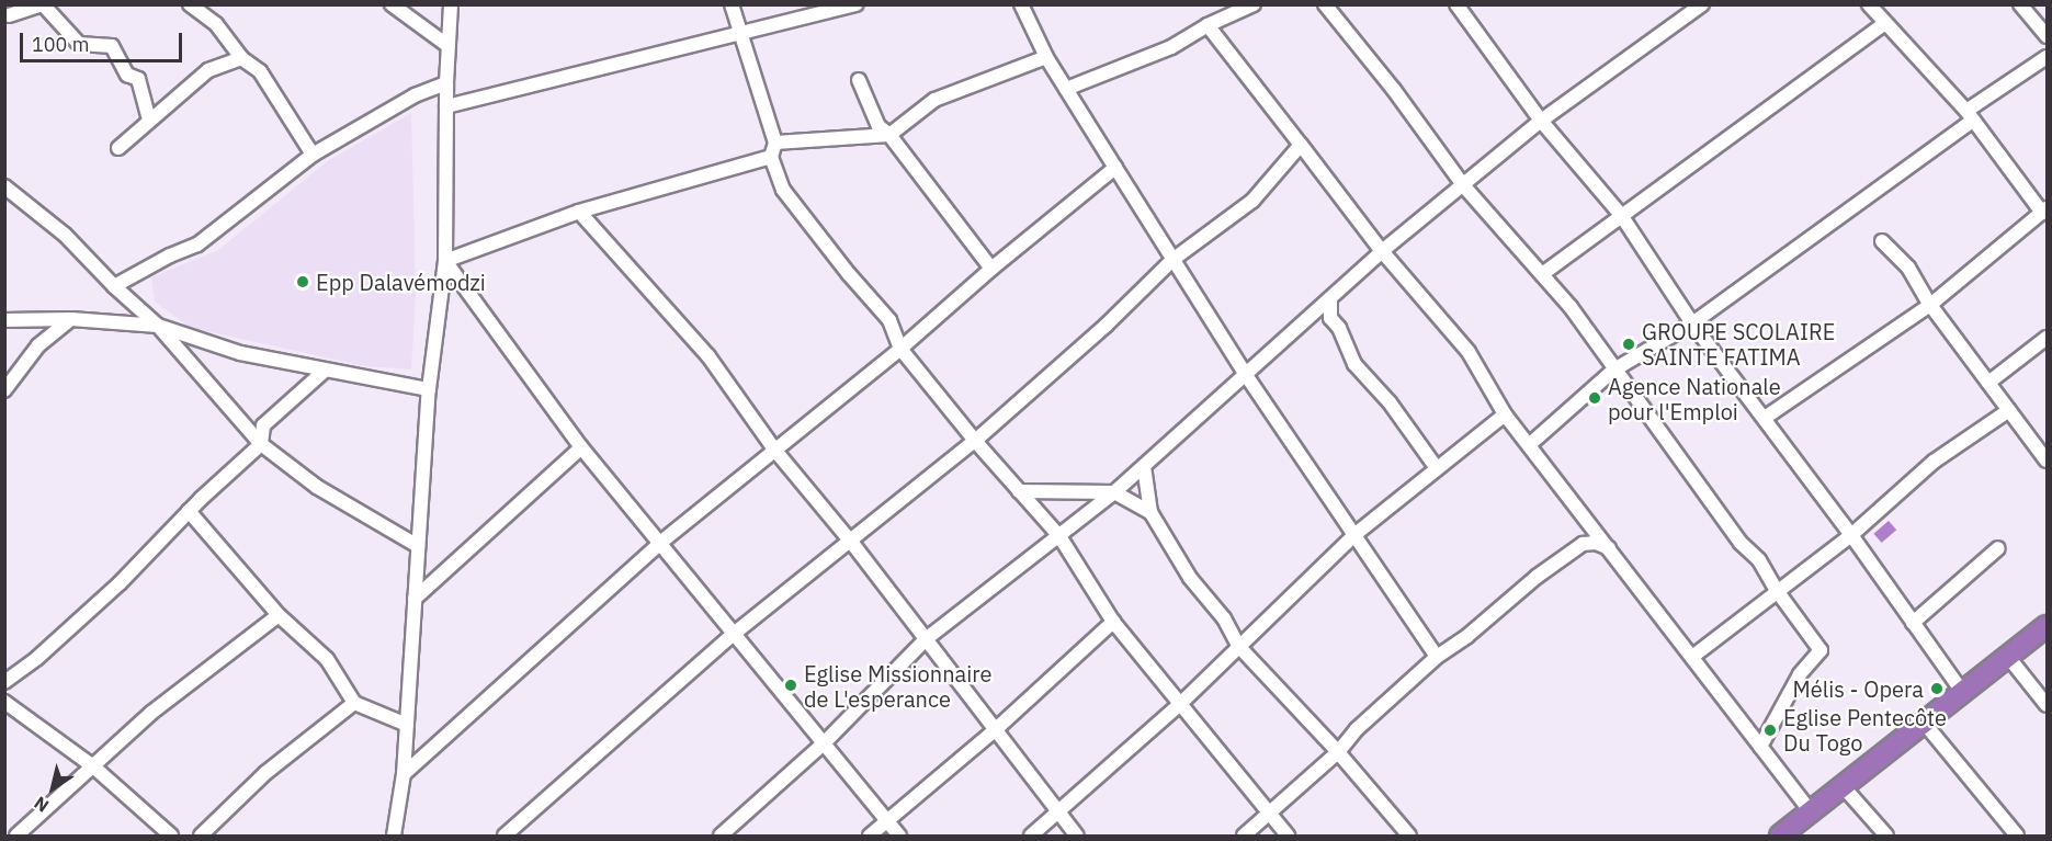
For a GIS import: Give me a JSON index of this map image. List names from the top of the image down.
{
  "places": [
    "Epp Dalavémodzi",
    "GROUPE SCOLAIRE SAINTE FATIMA",
    "Agence Nationale pour l'Emploi",
    "Eglise Missionnaire de L'esperance",
    "Mélis - Opera",
    "Eglise Pentecôte Du Togo"
  ],
  "scale_bar": "100 m",
  "north": "bottom left"
}
